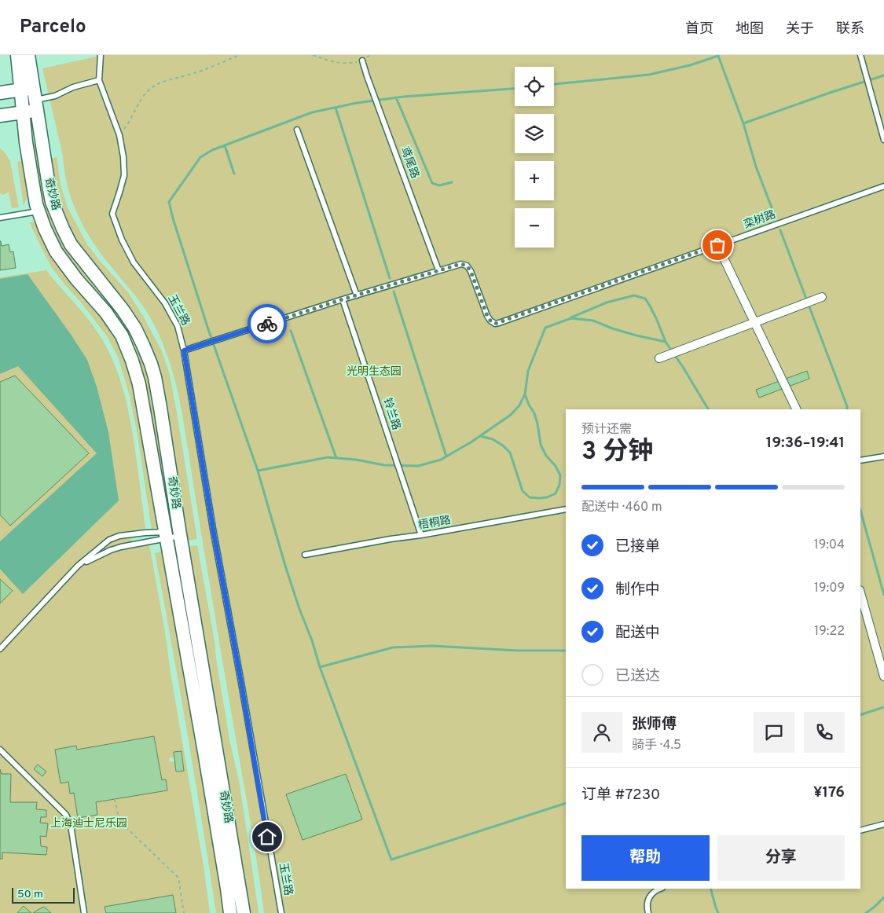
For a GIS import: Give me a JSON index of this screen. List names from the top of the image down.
{
  "streets": {
    "street": ["奇妙路"],
    "lane": [
      "鸢尾路",
      "栾树路",
      "玉兰路",
      "铃兰路",
      "梧桐路"
    ]
  },
  "crossings": [
    ["鸢尾路", "栾树路"],
    ["栾树路", "玉兰路"],
    ["栾树路", "铃兰路"],
    ["铃兰路", "梧桐路"]
  ],
  "parks": ["光明生态园", "上海迪士尼乐园"],
  "scale_bar": "50 m",
  "page": {
    "header": "Parcelo",
    "nav": [
      "首页",
      "地图",
      "关于",
      "联系"
    ],
    "map_buttons": ["+", "−"],
    "heading": ["3 分钟", "预计还需", "19:36–19:41"],
    "panel": [
      "张师傅",
      "骑手 · 4.5",
      "订单 #7230",
      "¥176"
    ],
    "bar": "配送中 · 460 m",
    "list": [
      ["已接单", "19:04"],
      ["制作中", "19:09"],
      ["配送中", "19:22"],
      "已送达"
    ],
    "buttons": ["帮助", "分享"],
    "scale": "50 m"
  }
}
